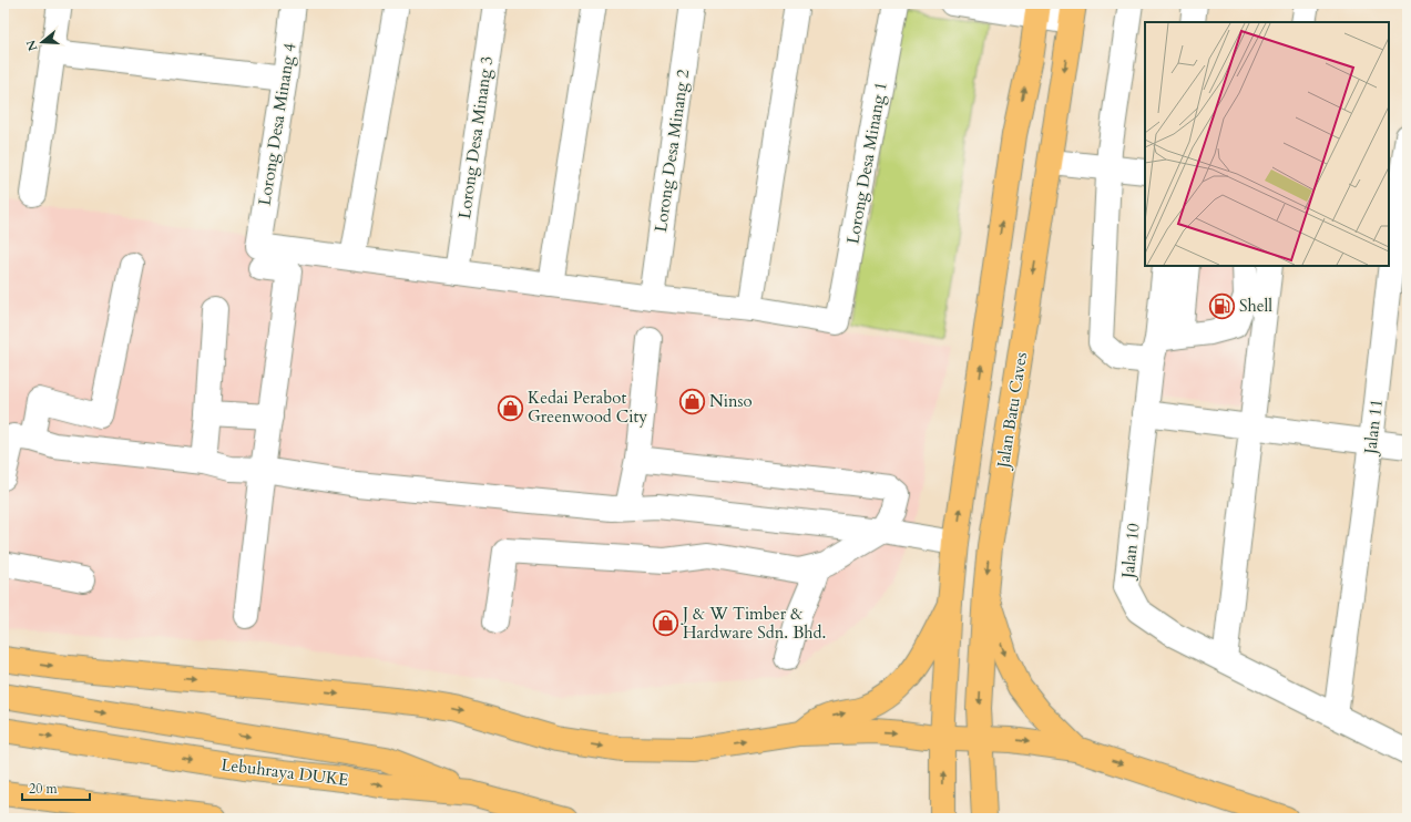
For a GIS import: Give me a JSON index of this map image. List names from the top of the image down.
{
  "streets": {
    "main road": ["Jalan Batu Caves", "Lebuhraya DUKE"],
    "street": [
      "Lorong Desa Minang 4",
      "Lorong Desa Minang 3",
      "Lorong Desa Minang 2",
      "Lorong Desa Minang 1",
      "Jalan 11",
      "Jalan 10"
    ]
  },
  "crossings": [
    ["Jalan 11", "Jalan 10"]
  ],
  "places": {
    "fuel station": ["Shell"],
    "shop": ["Ninso", "Kedai Perabot Greenwood City", "J & W Timber & Hardware Sdn. Bhd."]
  },
  "scale_bar": "20 m",
  "north": "left"
}
